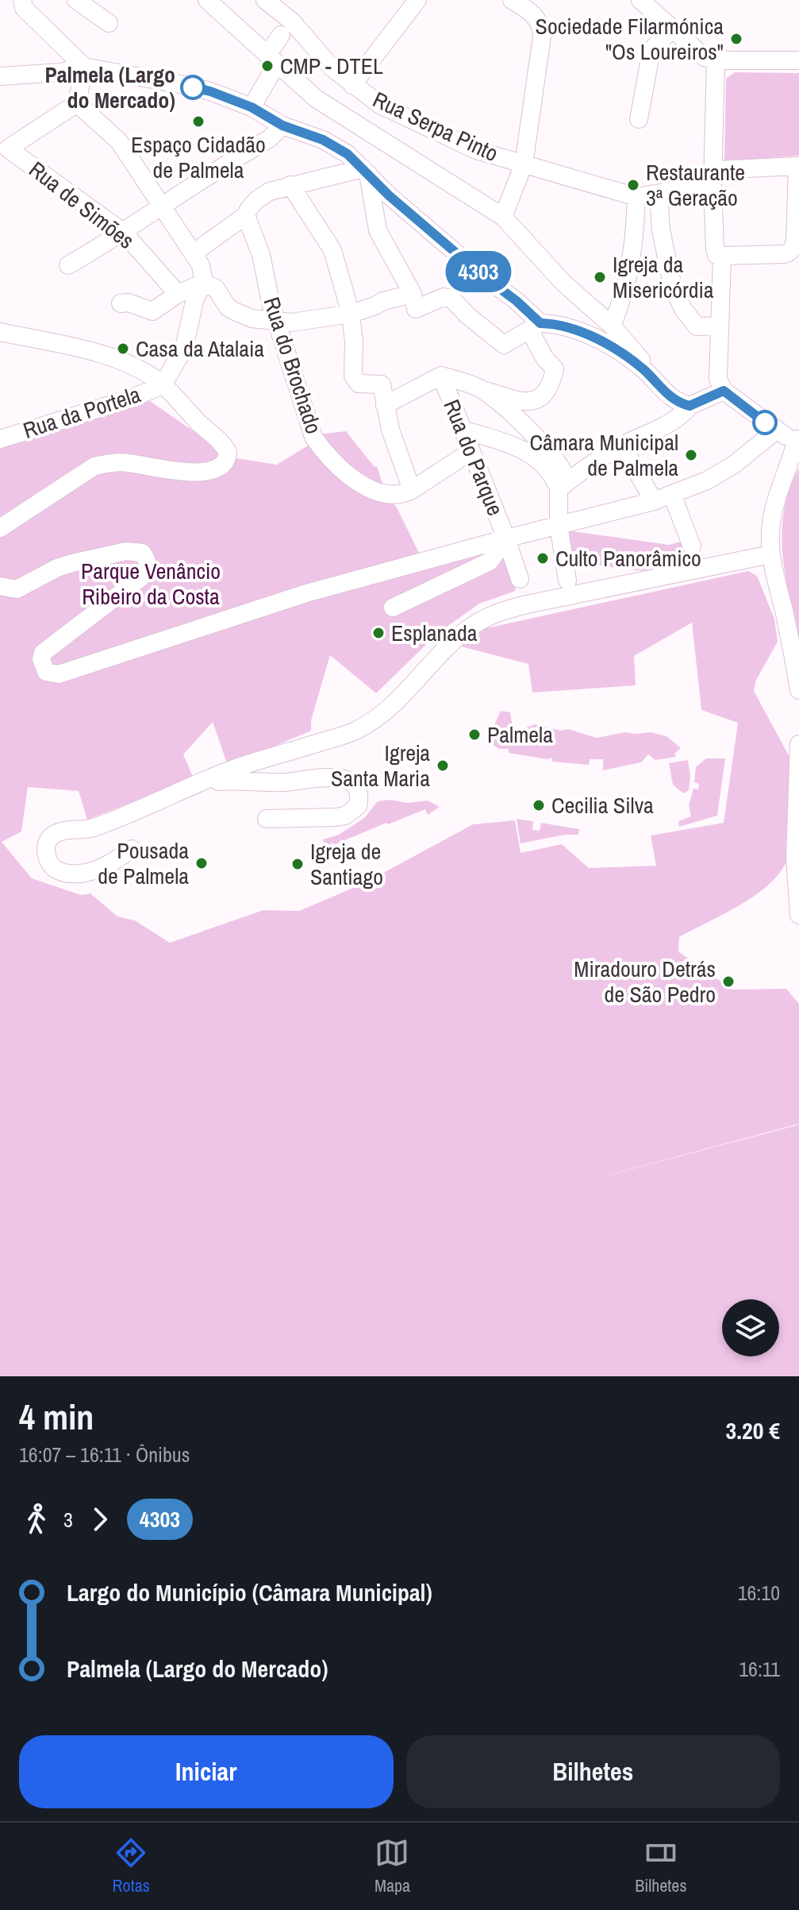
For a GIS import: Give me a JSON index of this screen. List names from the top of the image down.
{
  "streets": {
    "street": [
      "Rua Serpa Pinto",
      "Rua de Simões",
      "Rua do Brochado",
      "Rua da Portela",
      "Rua do Parque"
    ]
  },
  "parks": ["Parque Venâncio Ribeiro da Costa"],
  "places": [
    "Sociedade Filarmónica \"Os Loureiros\"",
    "CMP - DTEL",
    "Palmela (Largo do Mercado)",
    "Espaço Cidadão de Palmela",
    "Restaurante 3ª Geração",
    "Igreja da Misericórdia",
    "Casa da Atalaia",
    "Câmara Municipal de Palmela",
    "Culto Panorâmico",
    "Esplanada",
    "Palmela",
    "Igreja Santa Maria",
    "Cecilia Silva",
    "Pousada de Palmela",
    "Igreja de Santiago",
    "Miradouro Detrás de São Pedro"
  ],
  "lines": ["bus line 4303"],
  "page": {
    "on_map": "4303",
    "heading": ["4 min", "16:07 – 16:11 · Ônibus", "3.20 €"],
    "legs": ["3", "4303"],
    "list": [
      {
        "name": "Largo do Município (Câmara Municipal)",
        "value": "16:10"
      },
      {
        "name": "Palmela (Largo do Mercado)",
        "value": "16:11"
      }
    ],
    "buttons": ["Iniciar", "Bilhetes"],
    "tabs": ["Rotas", "Mapa", "Bilhetes"]
  }
}
